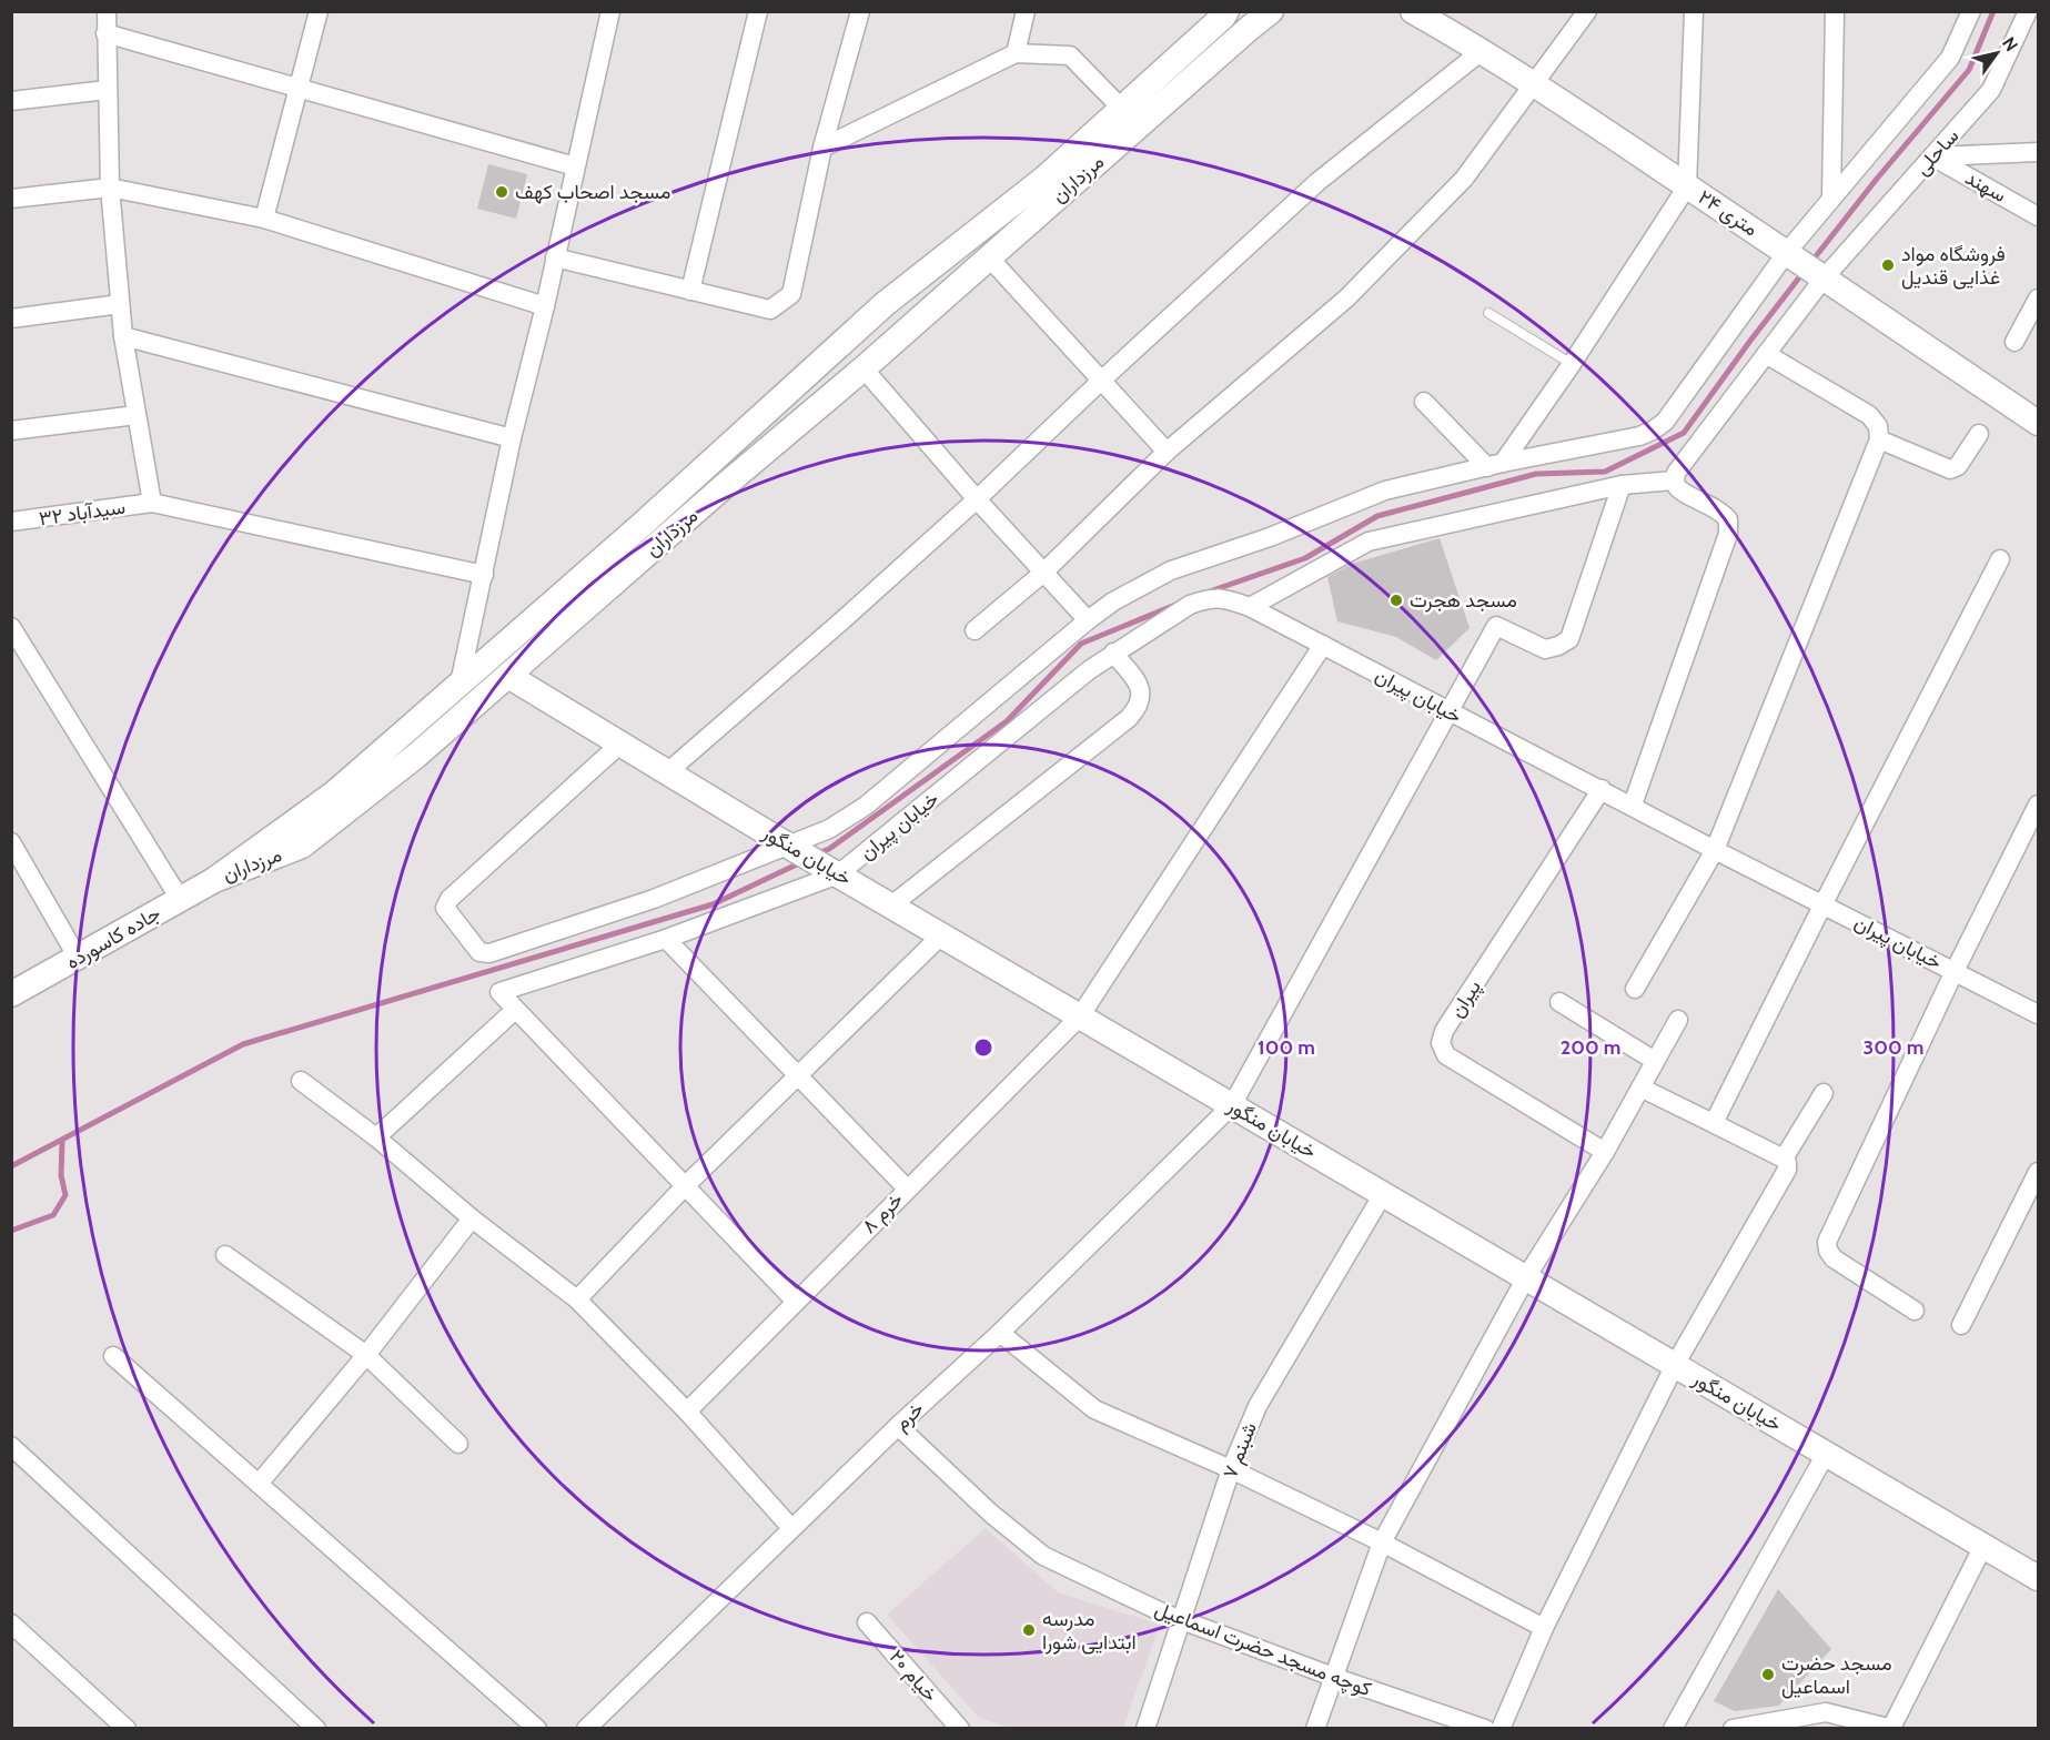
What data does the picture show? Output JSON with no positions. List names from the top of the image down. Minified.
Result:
{"streets":{"street":["ساحلی","مرزداران","سهند","۲۴ متری","سیدآباد ۳۲","خیابان پیران","خیابان منگور","جاده کاسورده","پیران","خرم ۸","خرم","شبنم ۷","کوچه مسجد حضرت اسماعیل","خیام ۲۰"]},"crossings":[["ساحلی","سهند"],["ساحلی","۲۴ متری"],["مرزداران","خیابان منگور"],["مرزداران","جاده کاسورده"],["خیابان پیران","خیابان منگور"],["خیابان پیران","پیران"],["خیابان پیران","خرم ۸"],["خیابان پیران","خرم"],["خیابان منگور","خرم ۸"],["خیابان منگور","خرم"],["خیابان منگور","شبنم ۷"],["خرم","کوچه مسجد حضرت اسماعیل"],["شبنم ۷","کوچه مسجد حضرت اسماعیل"]],"places":["مسجد اصحاب کهف","فروشگاه مواد غذایی قندیل","مسجد هجرت","مدرسه ابتدایی شورا","مسجد حضرت اسماعیل"],"north":"top right","rings":["100 m","200 m","300 m"]}
